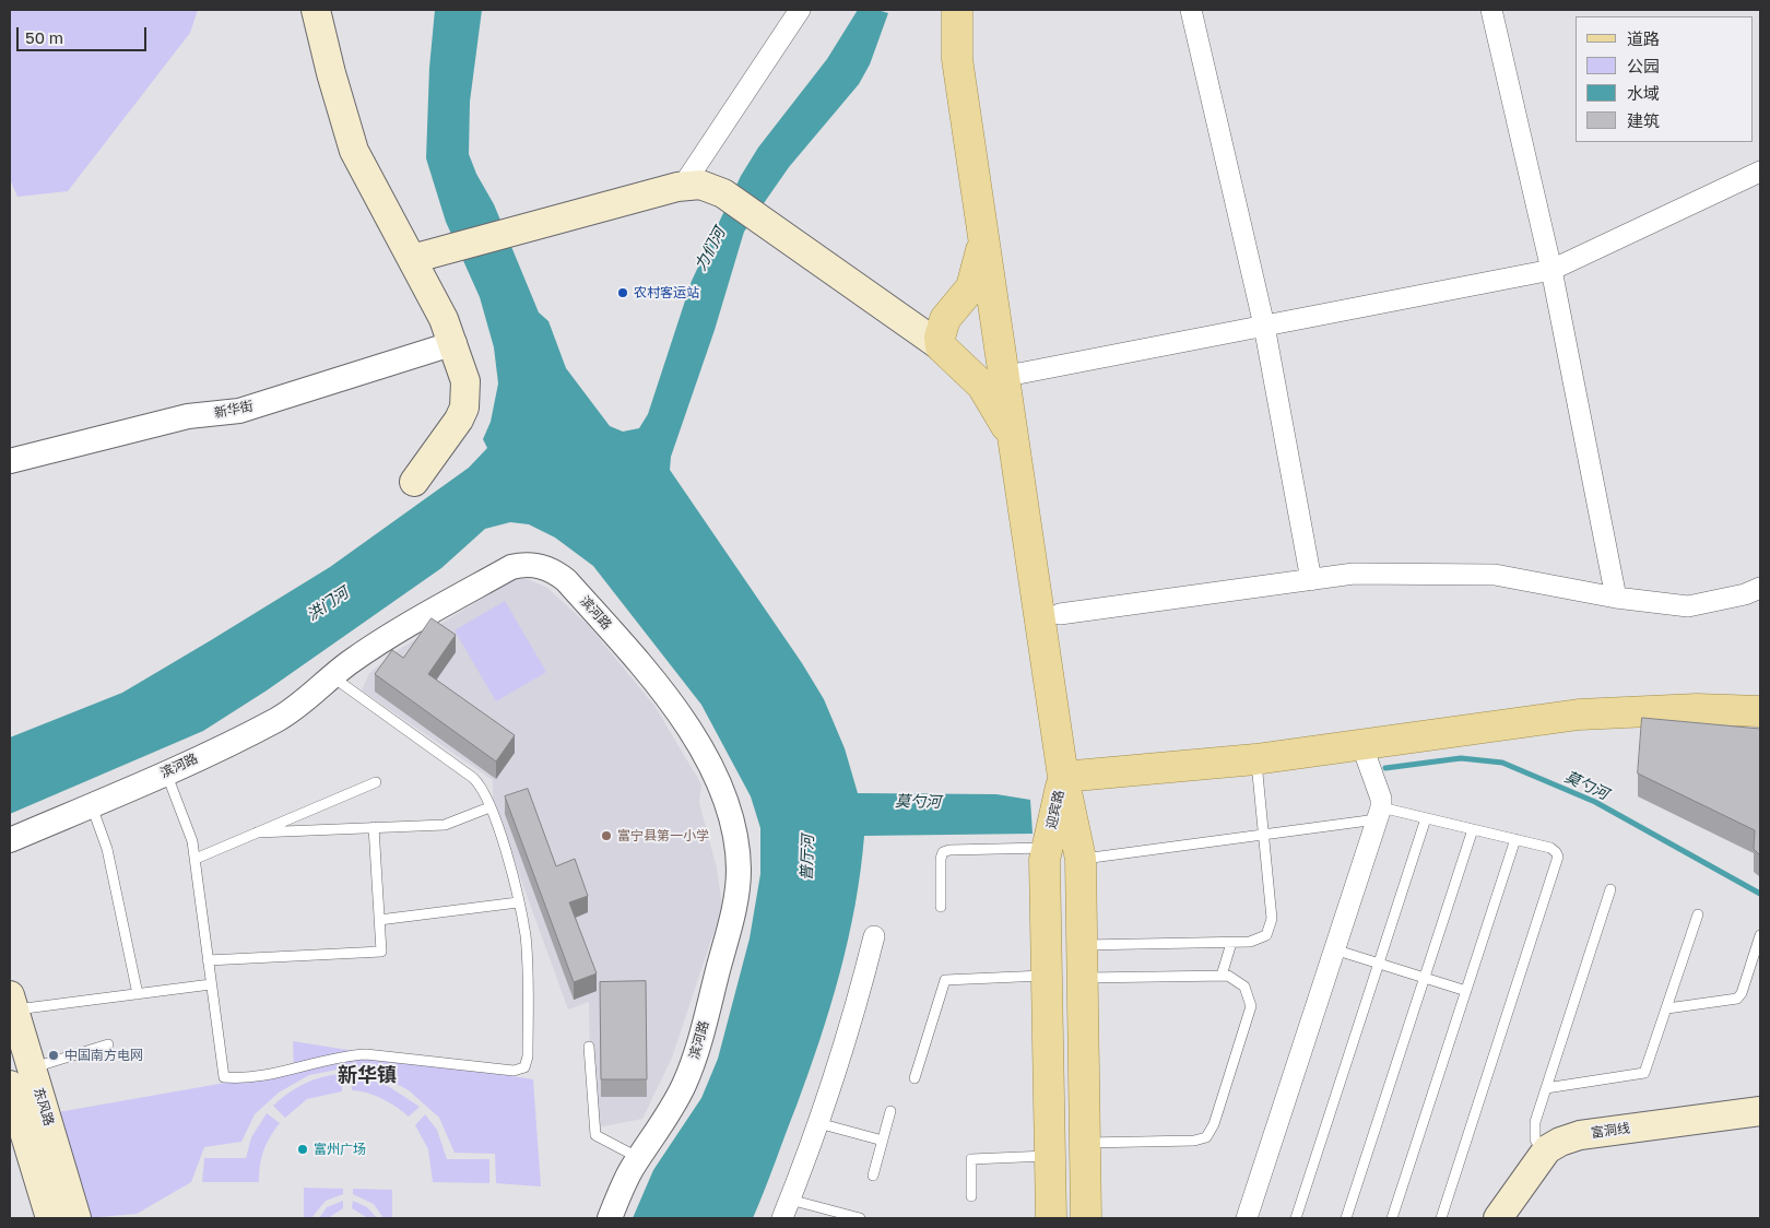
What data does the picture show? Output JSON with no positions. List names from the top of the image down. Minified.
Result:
{"streets":{"main road":["迎宾路","东风路","富洞线"],"street":["新华街","滨河路"]},"districts":["新华镇"],"water":["力们河","洪门河","莫勺河","普厅河"],"places":["农村客运站","富宁县第一小学","中国南方电网","富州广场"],"legend":["道路","公园","水域","建筑"],"scale_bar":"50 m"}
